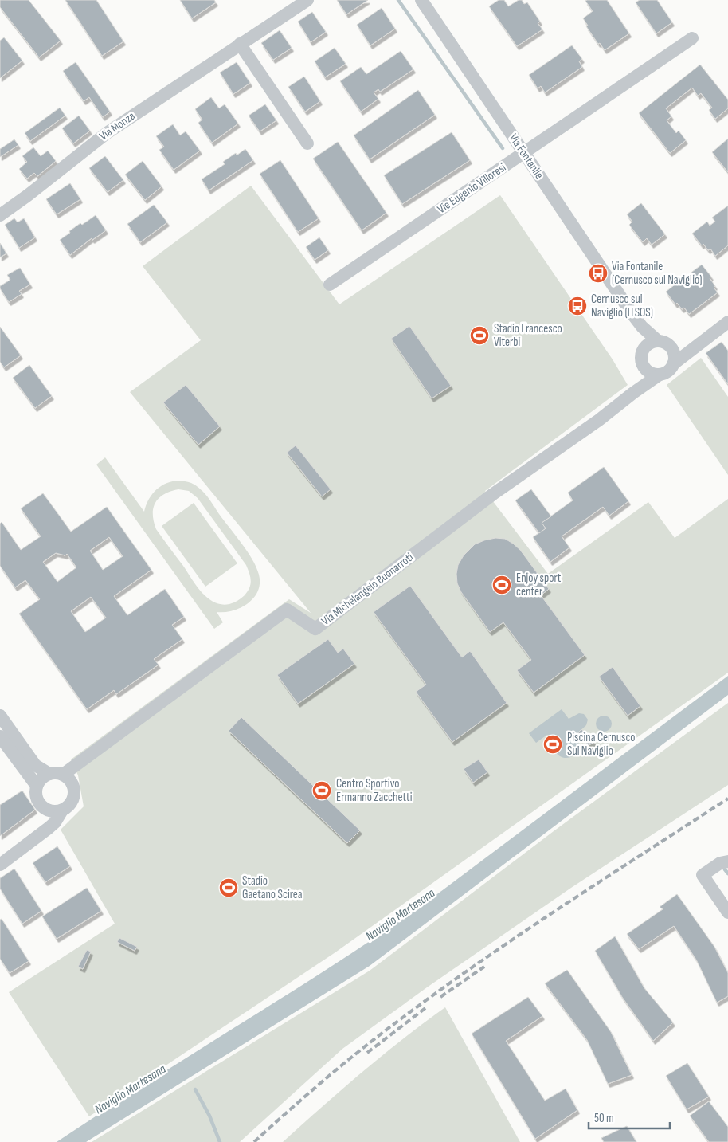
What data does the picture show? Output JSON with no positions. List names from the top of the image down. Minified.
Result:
{"streets":{"street":["Via Monza","Via Fontanile","Vie Eugenio Villoresi","Via Michelangelo Buonarroti"]},"crossings":[["Via Fontanile","Vie Eugenio Villoresi"],["Via Fontanile","Via Michelangelo Buonarroti"]],"water":["Naviglio Martesana"],"places":{"bus stop":["Via Fontanile (Cernusco sul Naviglio)","Cernusco sul Naviglio (ITSOS)"],"sports":["Stadio Francesco Viterbi","Enjoy sport center","Piscina Cernusco Sul Naviglio","Centro Sportivo Ermanno Zacchetti","Stadio Gaetano Scirea"]},"scale_bar":"50 m"}
